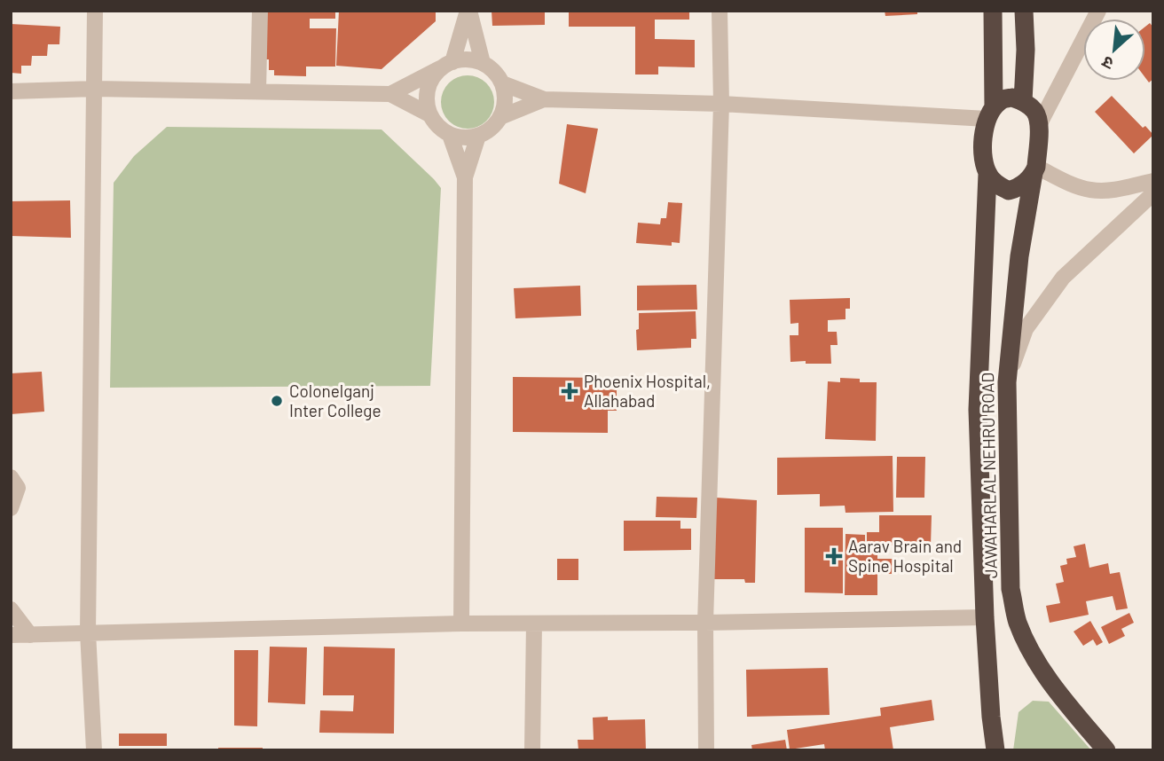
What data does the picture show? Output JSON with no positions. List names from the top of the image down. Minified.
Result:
{"streets":{"highway":["JAWAHARLAL NEHRU ROAD"]},"places":{"health":["Phoenix Hospital, Allahabad","Aarav Brain and Spine Hospital"],"other":["Colonelganj Inter College"]},"north":"bottom left"}
